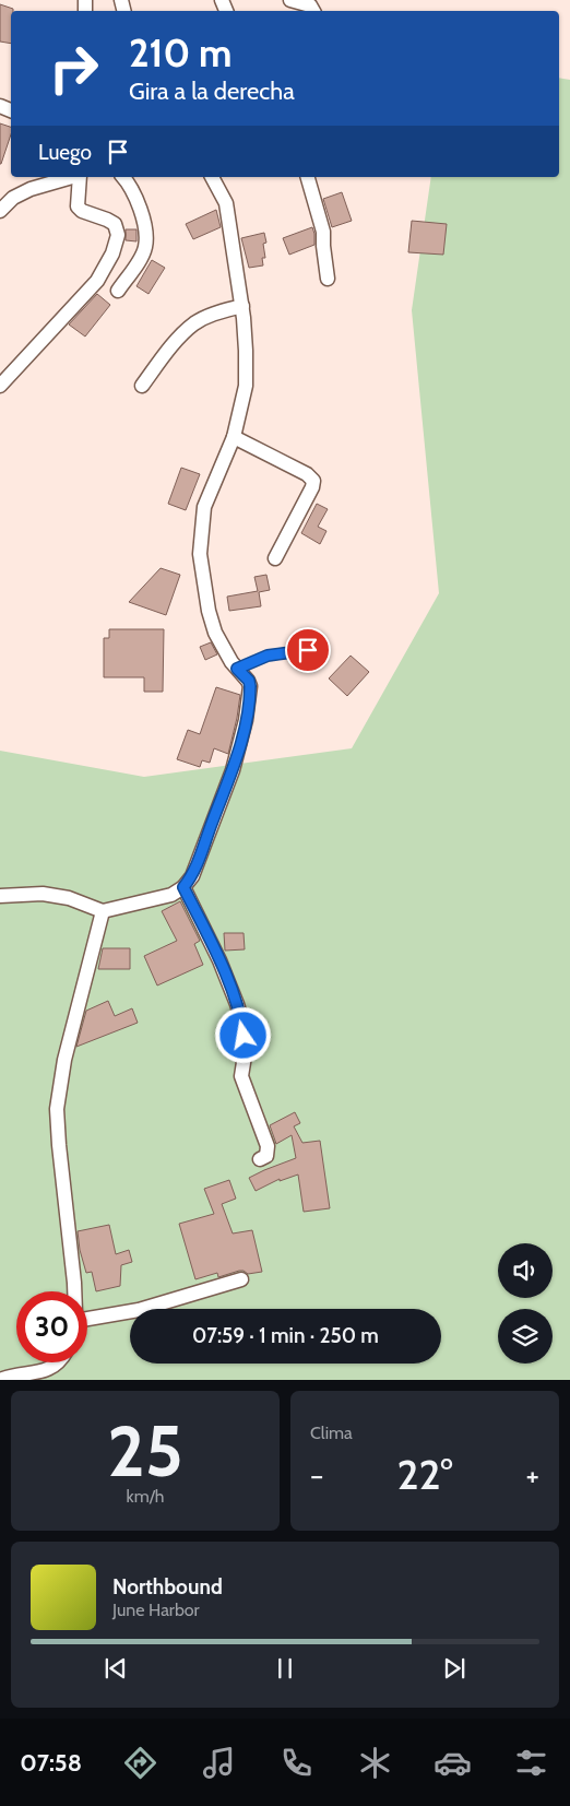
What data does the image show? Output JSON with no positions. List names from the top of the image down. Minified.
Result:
{"page":{"turn":["210 m","Gira a la derecha"],"then":"Luego","limit":"30","trip":"07:59 · 1 min · 250 m","tile":[["25","km/h"],"Clima"],"heat":["−","22°","+"],"song":["Northbound","June Harbor"],"tabs":"07:58"}}
